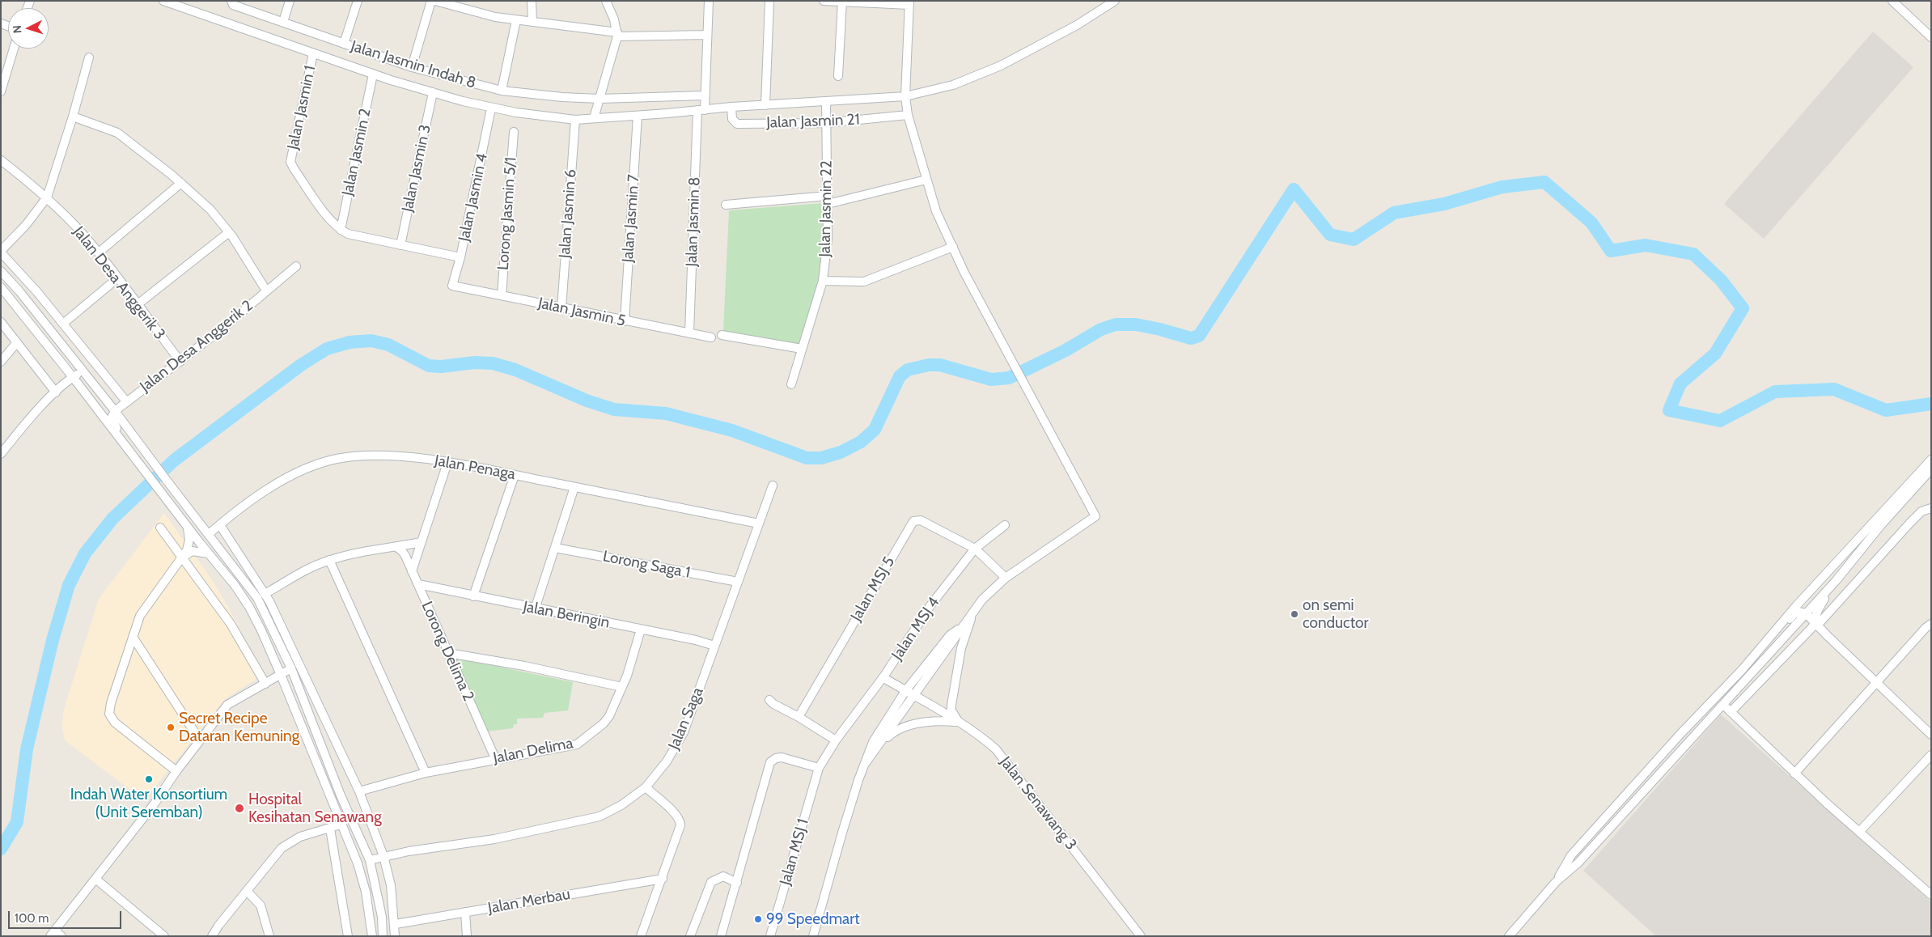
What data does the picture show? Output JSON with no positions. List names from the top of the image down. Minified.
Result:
{"streets":{"street":["Jalan Jasmin Indah 8","Jalan Jasmin 1","Jalan Jasmin 21","Jalan Jasmin 2","Jalan Jasmin 3","Jalan Jasmin 4","Jalan Jasmin 22","Lorong Jasmin 5/1","Jalan Jasmin 6","Jalan Jasmin 7","Jalan Jasmin 8","Jalan Desa Anggerik 3","Jalan Jasmin 5","Jalan Desa Anggerik 2","Jalan Penaga","Lorong Saga 1","Jalan MSJ 5","Jalan Beringin","Jalan MSJ 4","Lorong Delima 2","Jalan Saga","Jalan Delima","Jalan Senawang 3","Jalan MSJ 1","Jalan Merbau"]},"crossings":[["Jalan Jasmin Indah 8","Jalan Jasmin 8"],["Jalan Jasmin 1","Jalan Jasmin 2"],["Jalan Jasmin 21","Jalan Jasmin 22"],["Jalan Jasmin 4","Jalan Jasmin 5"],["Lorong Jasmin 5/1","Jalan Jasmin 5"],["Jalan Jasmin 6","Jalan Jasmin 5"],["Jalan Jasmin 7","Jalan Jasmin 5"],["Jalan Jasmin 8","Jalan Jasmin 5"],["Jalan Desa Anggerik 3","Jalan Desa Anggerik 2"],["Jalan Penaga","Jalan Saga"],["Lorong Saga 1","Jalan Saga"],["Jalan MSJ 5","Jalan MSJ 4"],["Jalan Beringin","Lorong Delima 2"],["Jalan Beringin","Jalan Saga"],["Jalan Beringin","Jalan Delima"],["Jalan MSJ 4","Jalan Senawang 3"],["Jalan MSJ 4","Jalan MSJ 1"],["Lorong Delima 2","Jalan Delima"]],"places":["on semi conductor","Secret Recipe Dataran Kemuning","Indah Water Konsortium (Unit Seremban)","Hospital Kesihatan Senawang","99 Speedmart"],"scale_bar":"100 m","north":"left"}
